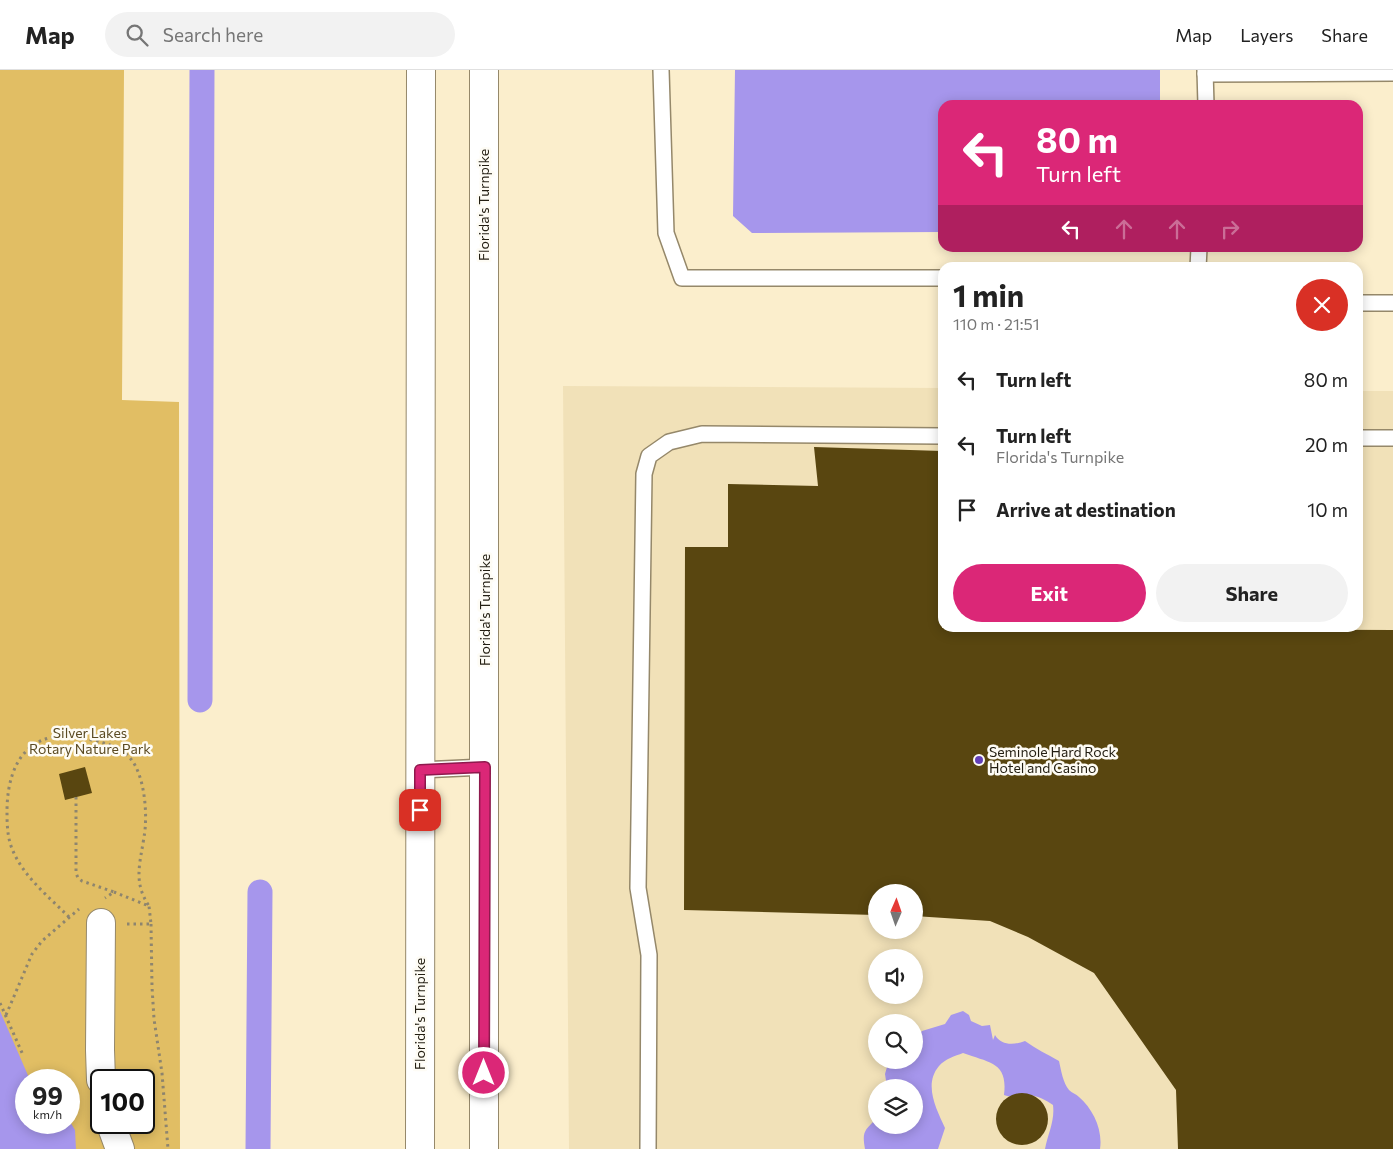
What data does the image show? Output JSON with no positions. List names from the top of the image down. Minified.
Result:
{"streets":{"main road":["Florida's Turnpike"]},"parks":["Silver Lakes Rotary Nature Park"],"places":["Seminole Hard Rock Hotel and Casino"],"north":"top","page":{"header":"Map","search":"Search here","nav":["Map","Layers","Share"],"turn":["80 m","Turn left"],"heading":["1 min","110 m · 21:51"],"list":[{"name":"Turn left","value":"80 m"},{"name":"Turn left","note":"Florida's Turnpike","value":"20 m"},{"name":"Arrive at destination","value":"10 m"}],"buttons":["Exit","Share"],"speed":"99 km/h","limit":"100"}}
